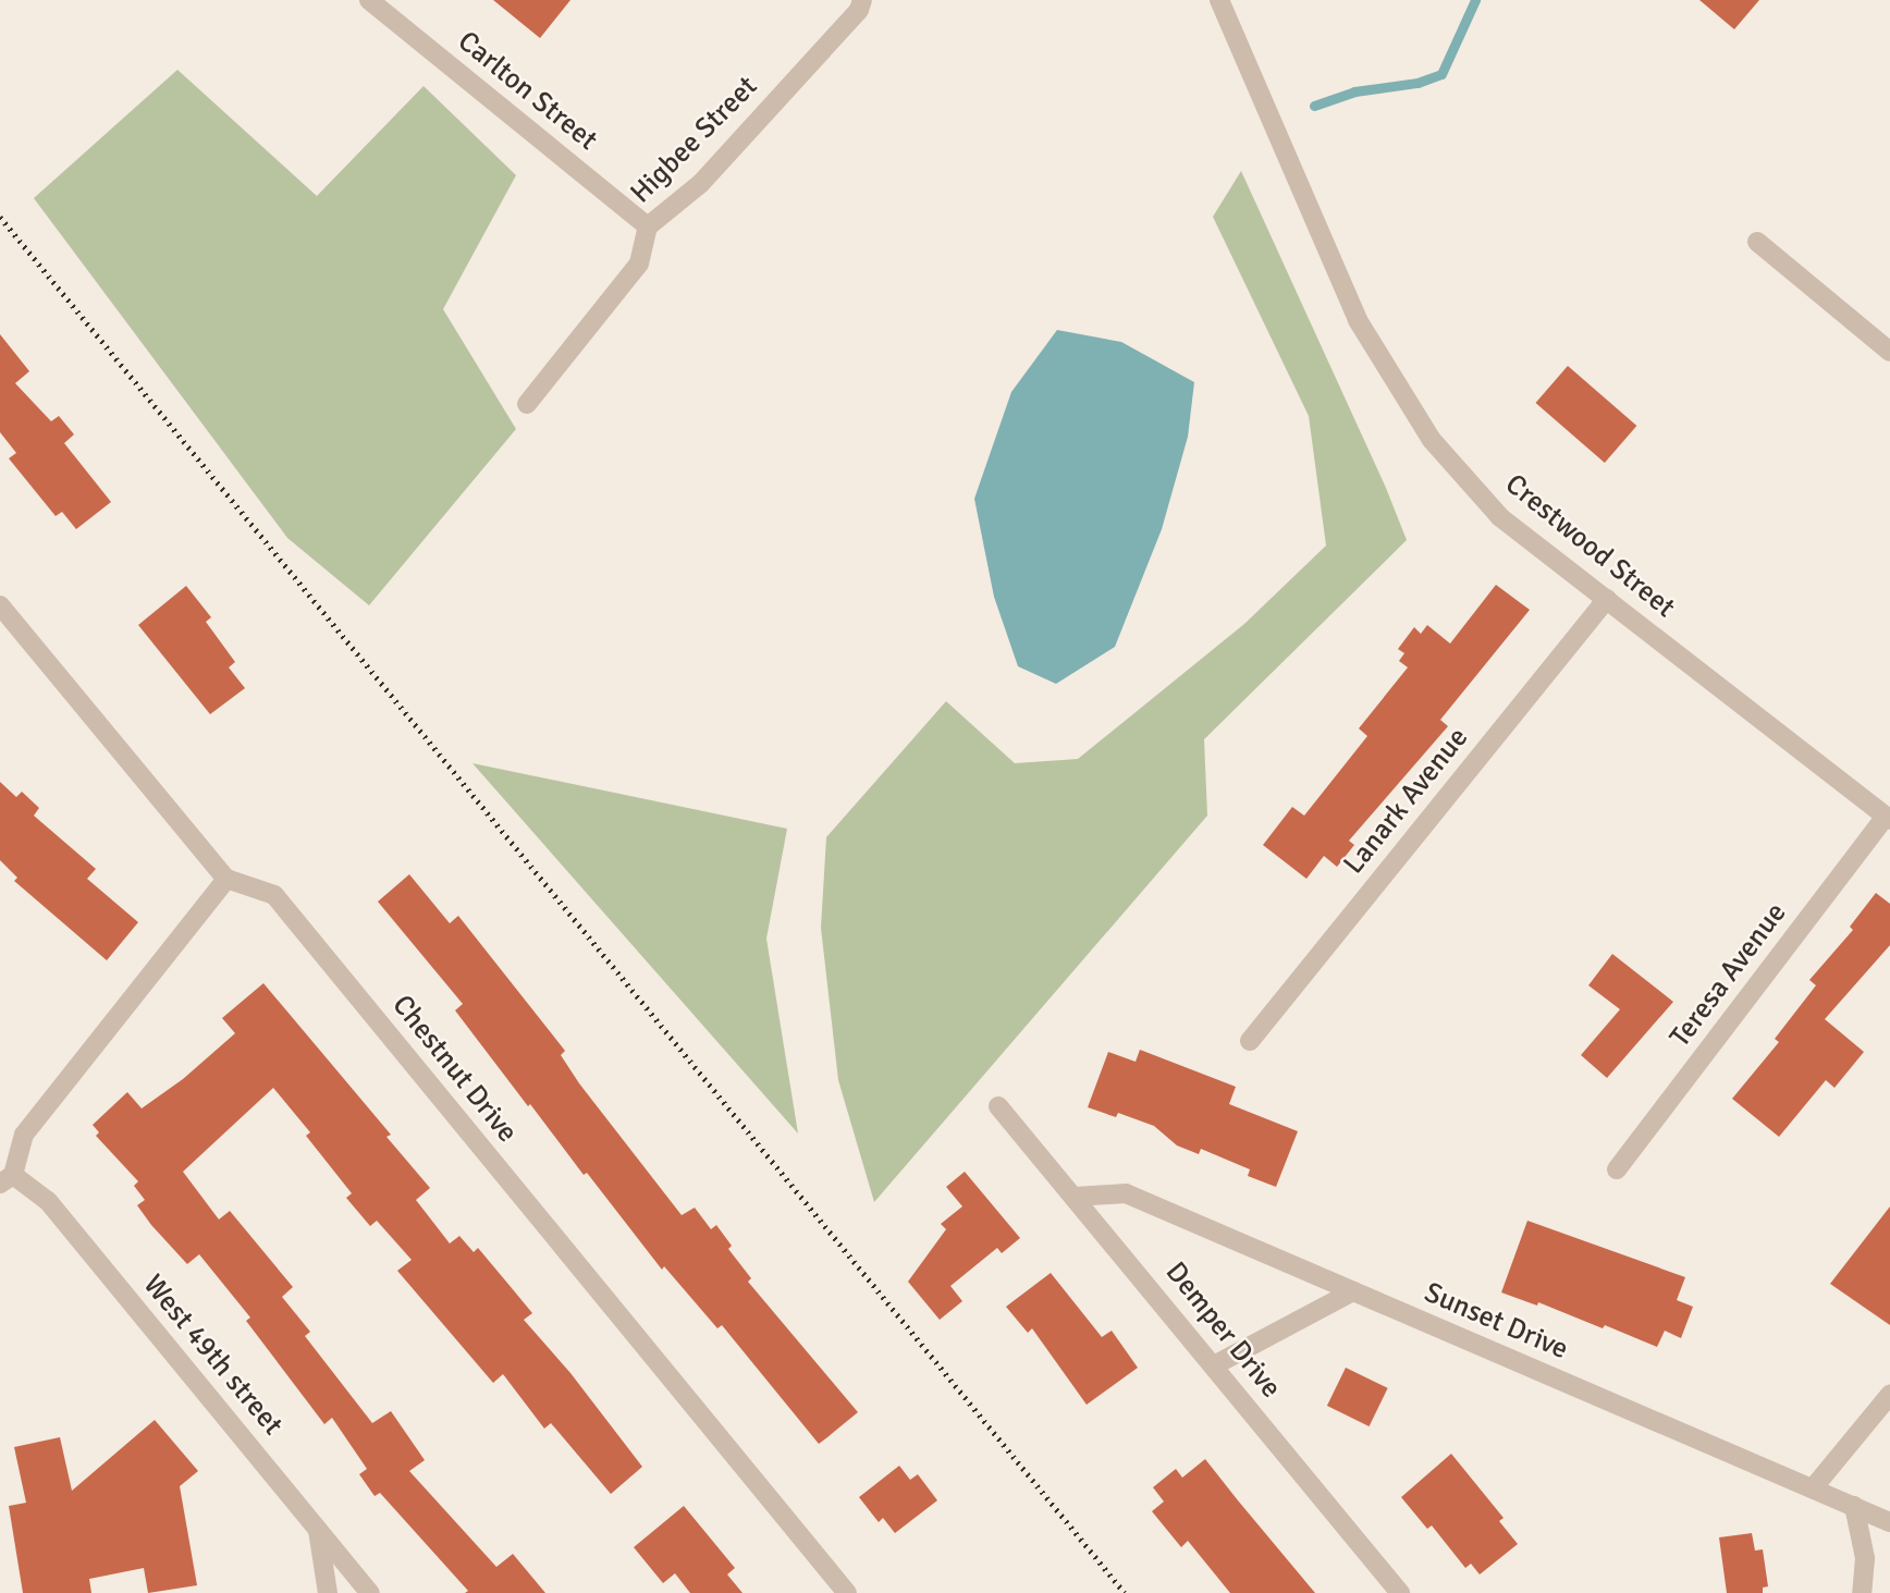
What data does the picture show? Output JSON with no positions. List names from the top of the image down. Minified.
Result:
{"streets":{"street":["Carlton Street","Higbee Street","Crestwood Street","Lanark Avenue","Teresa Avenue","Chestnut Drive","Sunset Drive","Demper Drive","West 49th street"]},"crossings":[["Carlton Street","Higbee Street"],["Crestwood Street","Lanark Avenue"],["Crestwood Street","Teresa Avenue"],["Sunset Drive","Demper Drive"]]}
